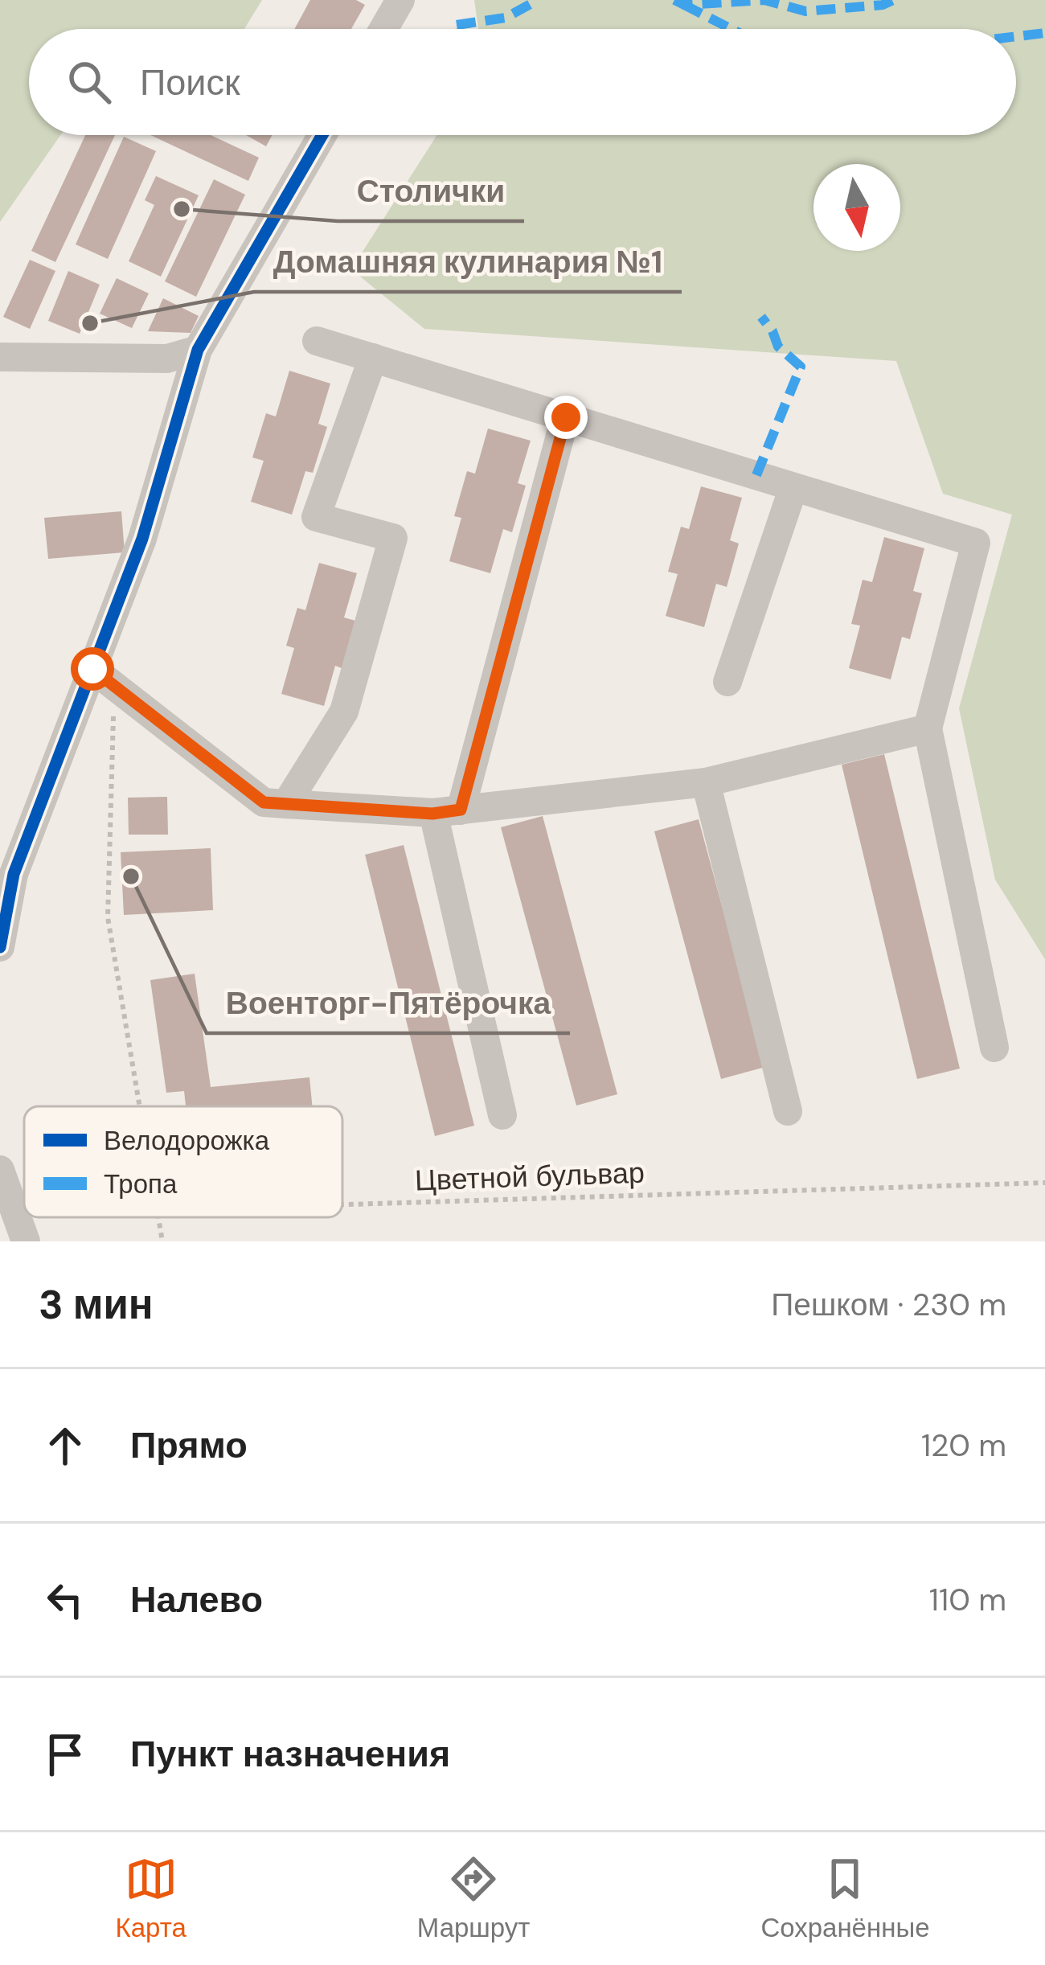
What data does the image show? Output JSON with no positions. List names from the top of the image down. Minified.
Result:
{"streets":{"path":["Цветной бульвар"]},"places":["Столички","Домашняя кулинария №1","Военторг-Пятёрочка"],"legend":["Велодорожка","Тропа"],"north":"bottom","page":{"search":"Поиск","heading":["3 мин","Пешком · 230 m"],"list":[["Прямо","120 m"],["Налево","110 m"],"Пункт назначения"],"nav":["Карта","Маршрут","Сохранённые"]}}
